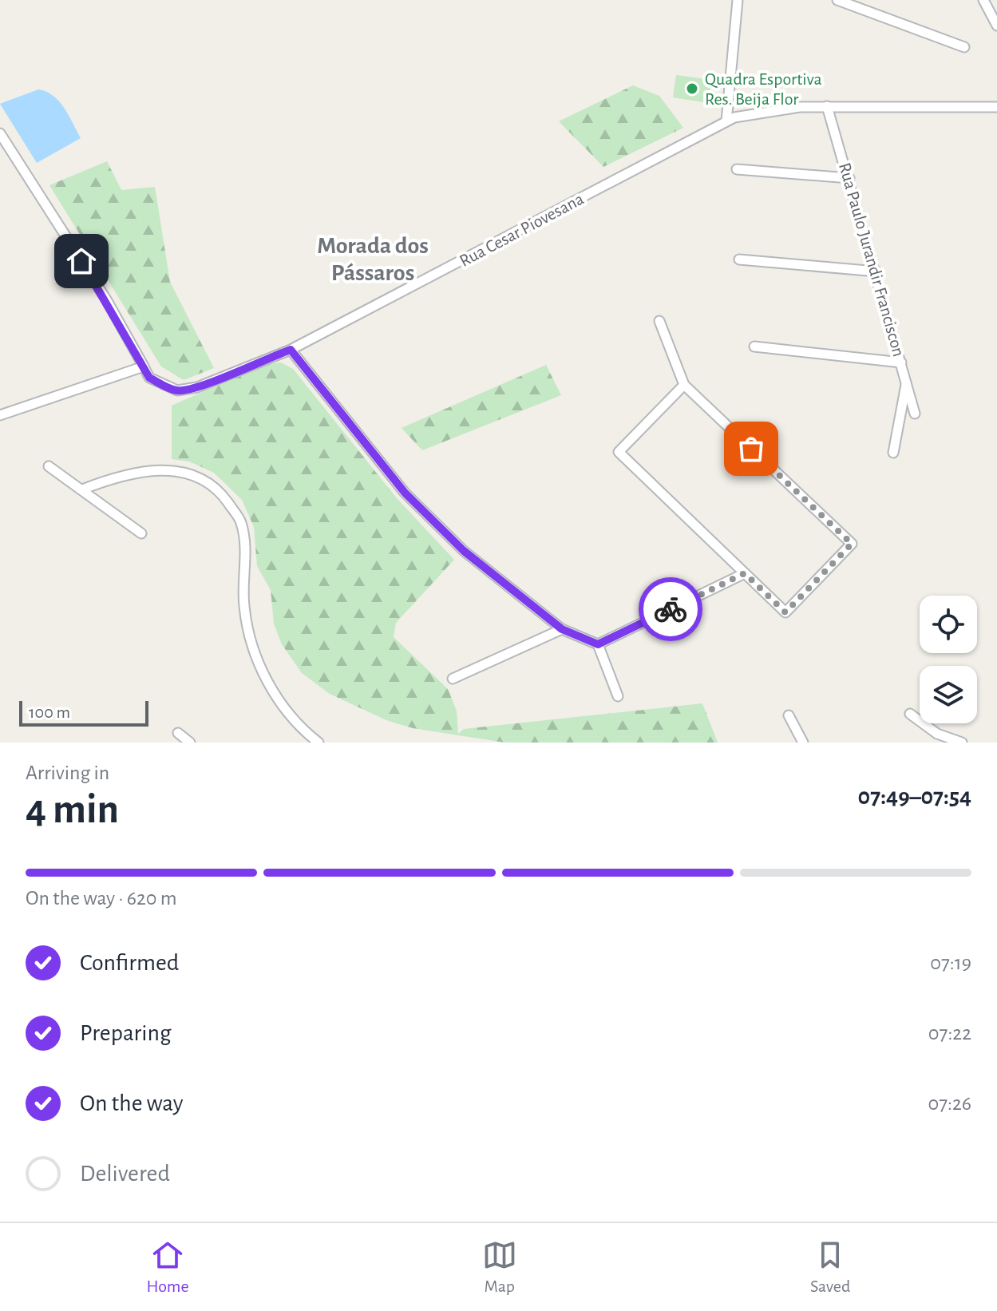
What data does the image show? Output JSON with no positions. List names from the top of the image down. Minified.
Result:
{"streets":{"street":["Rua Cesar Piovesana","Rua Paulo Jurandir Franciscon"]},"crossings":[["Rua Cesar Piovesana","Rua Paulo Jurandir Franciscon"]],"districts":["Morada dos Pássaros"],"places":["Quadra Esportiva Res. Beija Flor"],"scale_bar":"100 m","page":{"scale":"100 m","heading":["4 min","Arriving in","07:49–07:54"],"bar":"On the way · 620 m","list":[["Confirmed","07:19"],["Preparing","07:22"],["On the way","07:26"],"Delivered"],"tabs":["Home","Map","Saved"]}}
